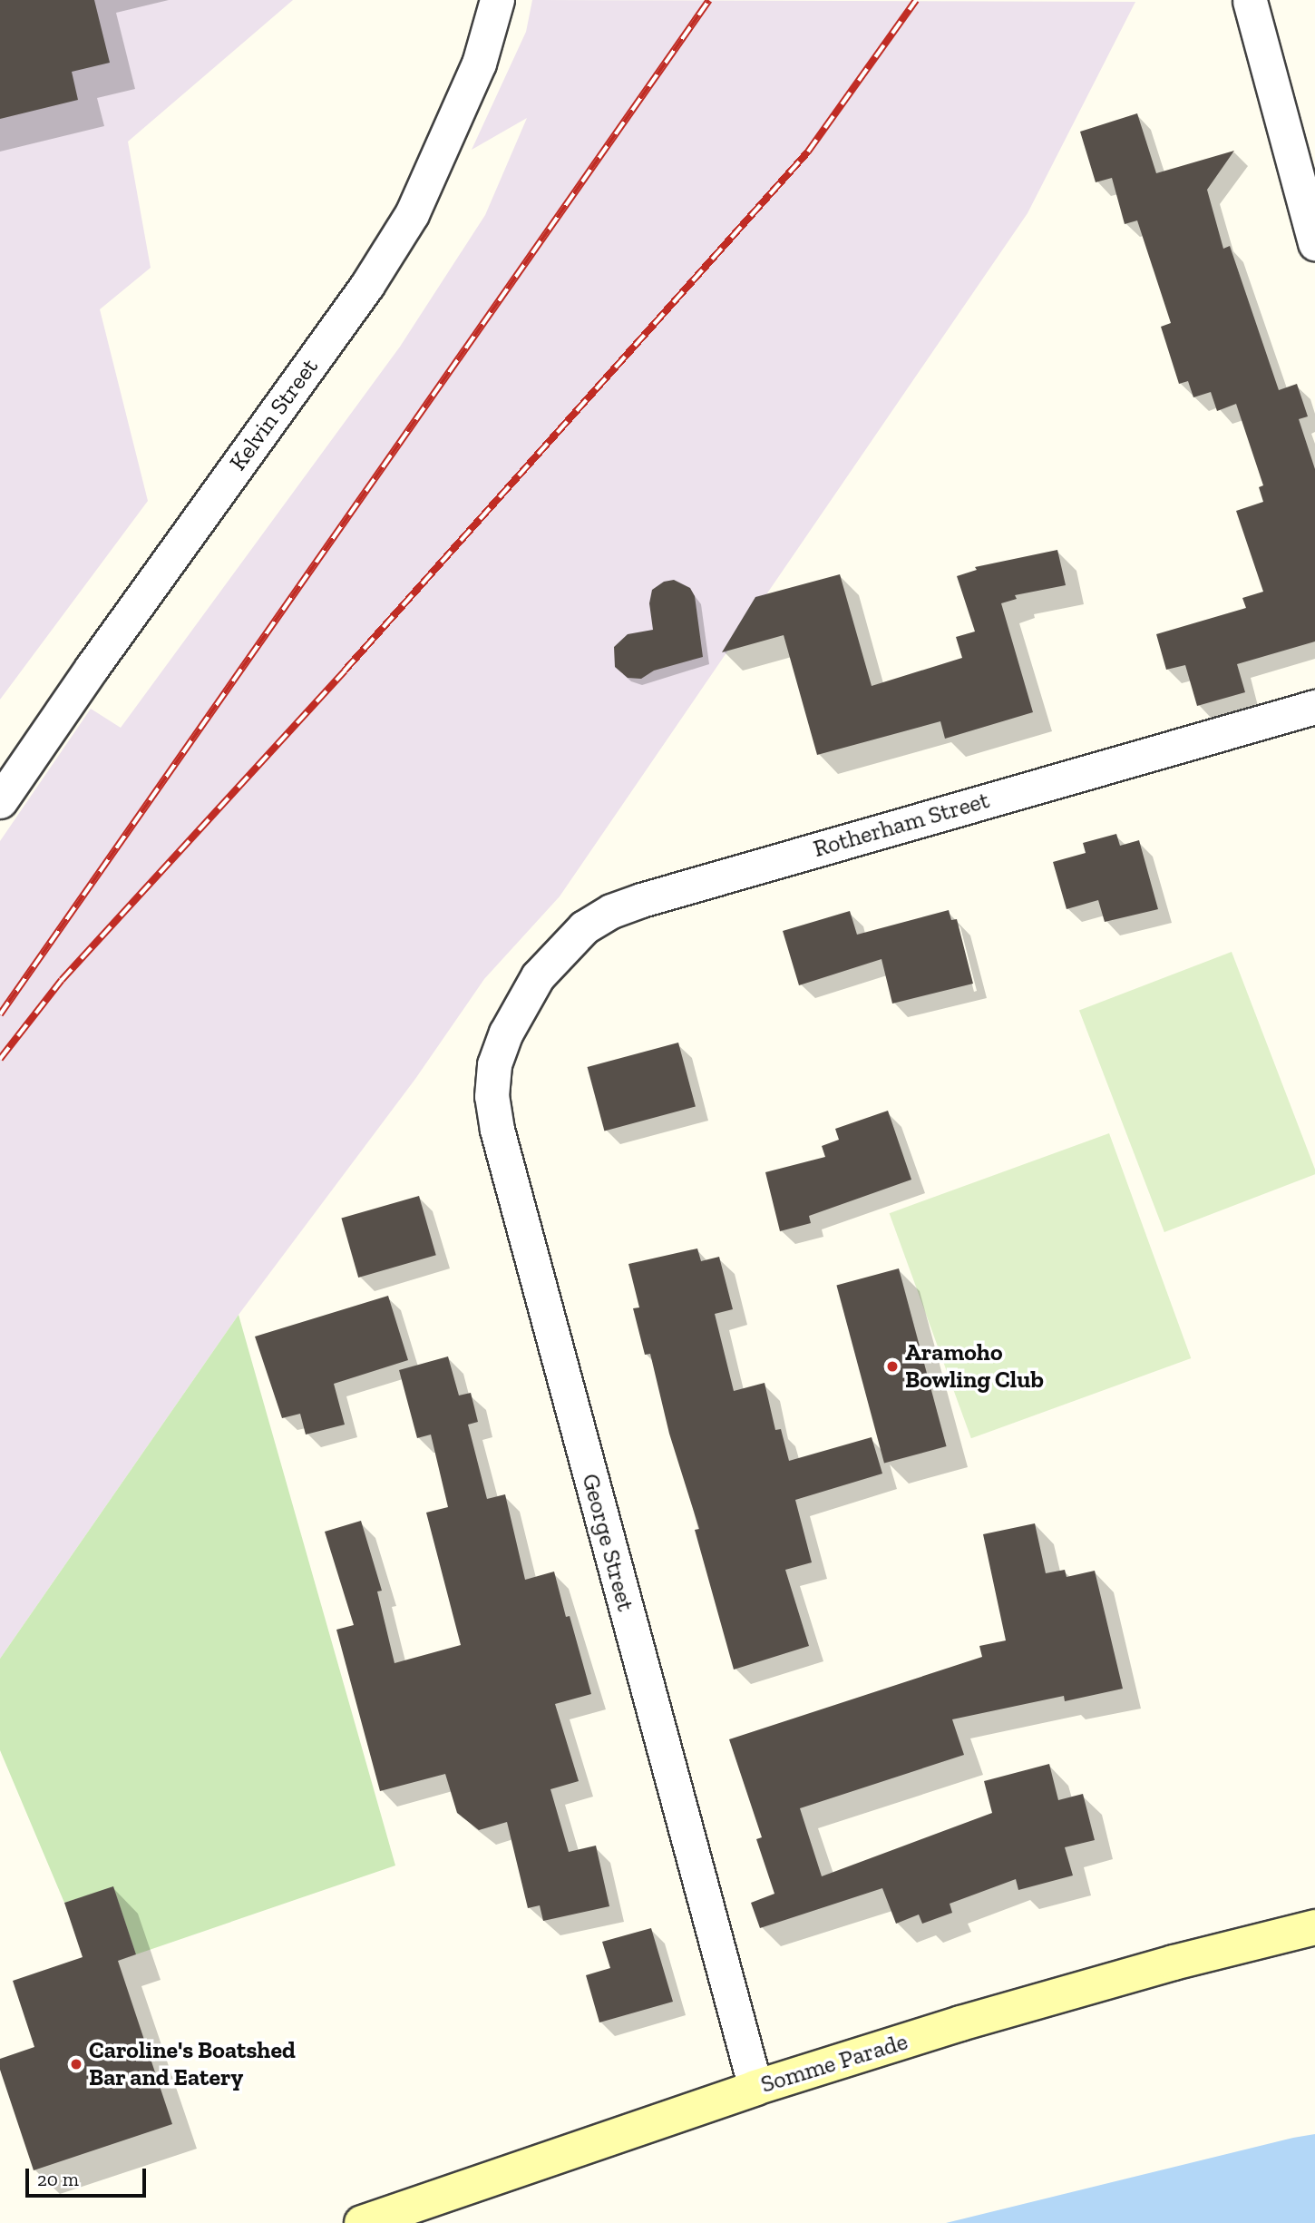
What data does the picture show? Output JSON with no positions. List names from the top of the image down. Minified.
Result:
{"streets":{"main road":["Somme Parade"],"street":["Kelvin Street","Rotherham Street","George Street"]},"crossings":[["Rotherham Street","George Street"],["George Street","Somme Parade"]],"places":["Aramoho Bowling Club","Caroline's Boatshed Bar and Eatery"],"scale_bar":"20 m"}
